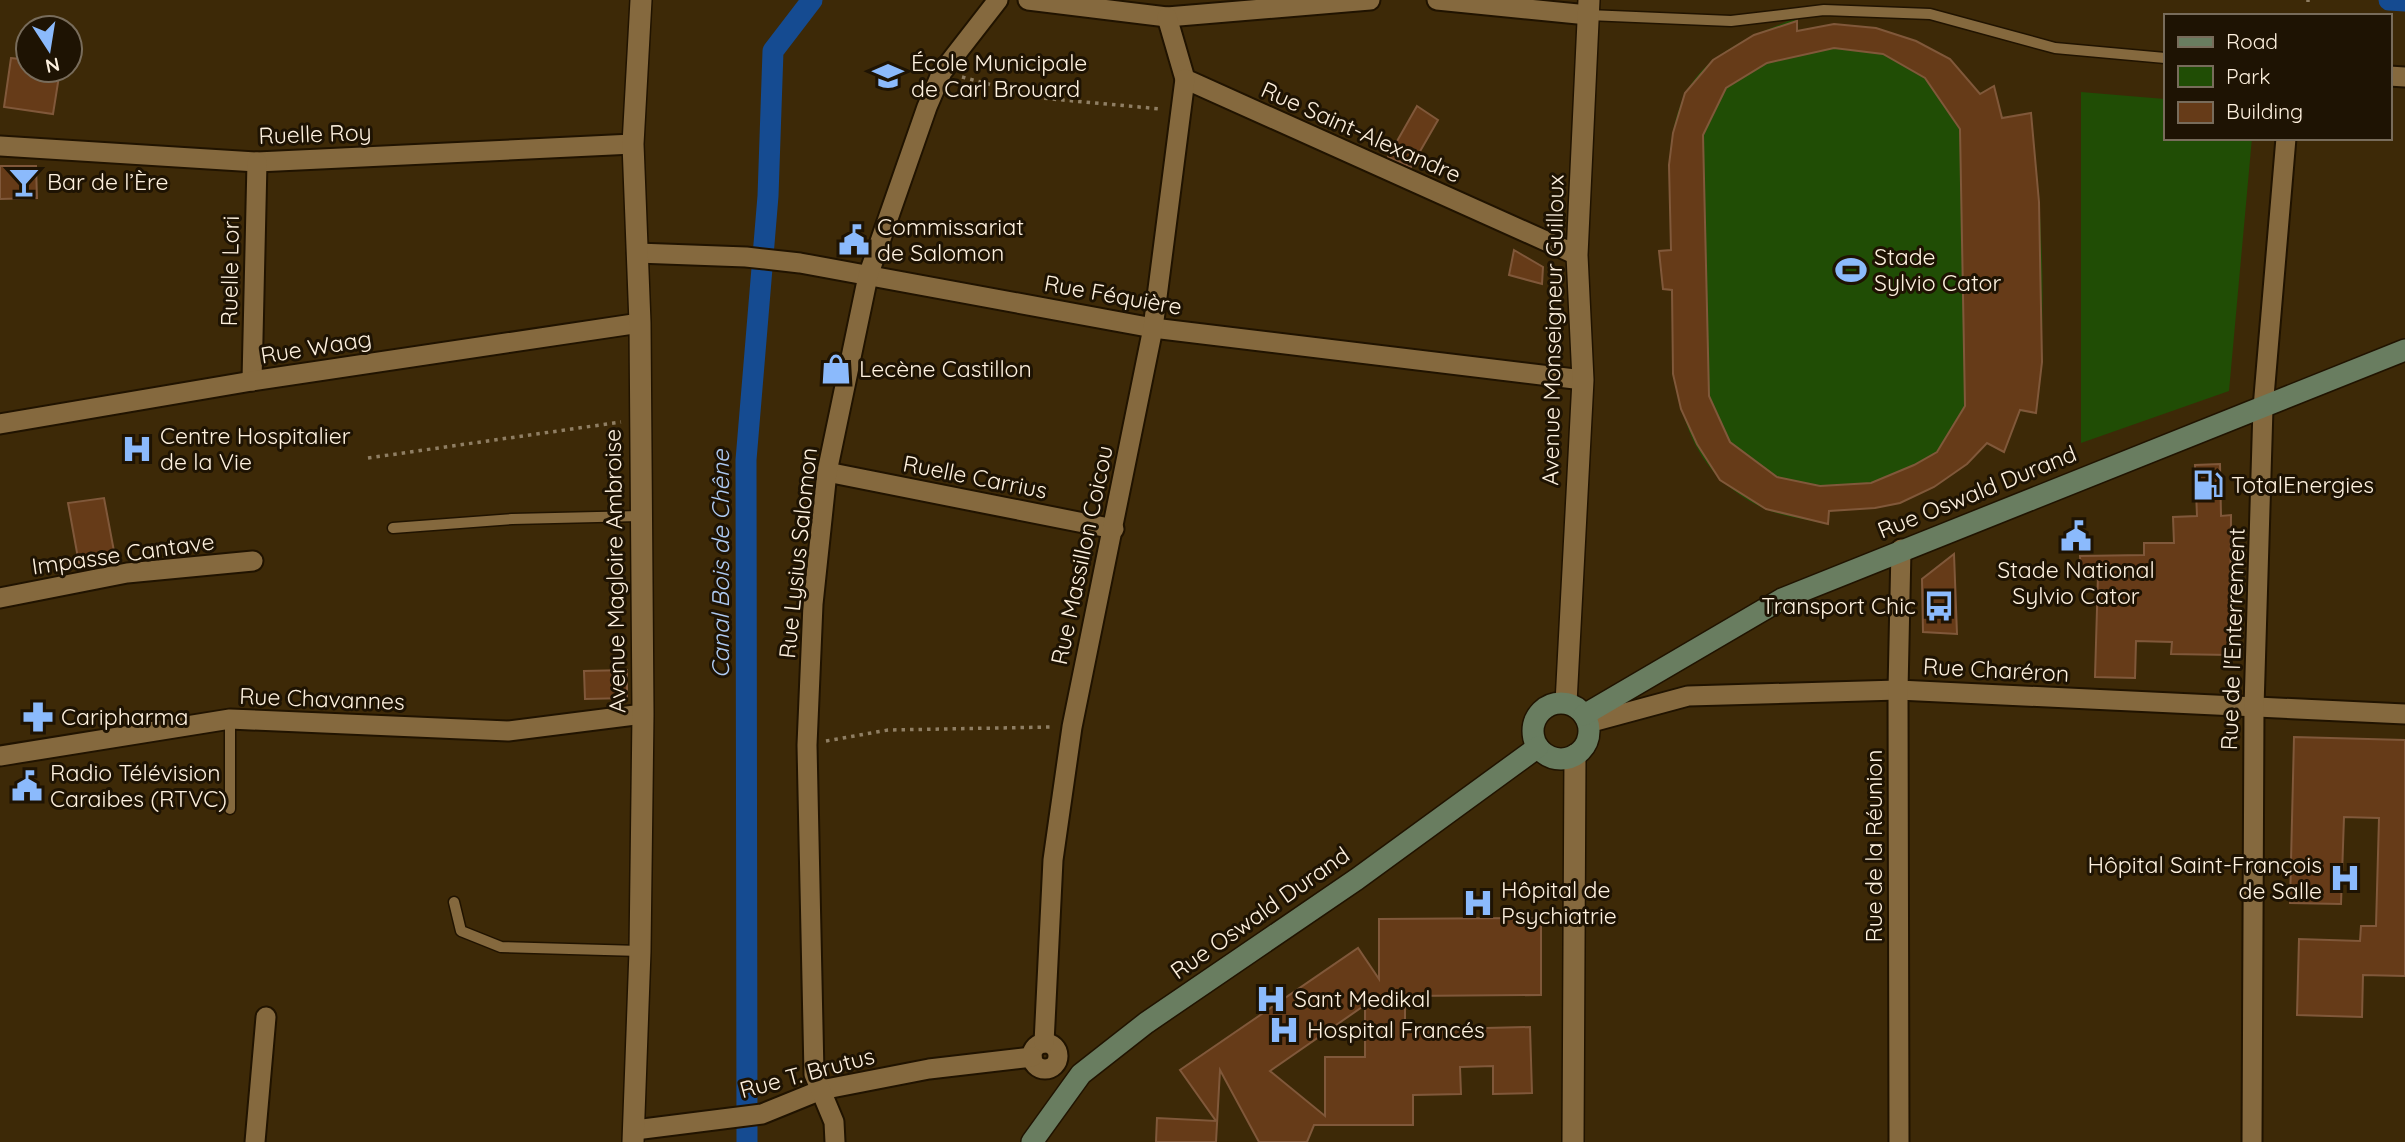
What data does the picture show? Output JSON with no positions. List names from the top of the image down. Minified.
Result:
{"streets":{"main road":["Rue Oswald Durand"],"street":["Rue Saint-Alexandre","Ruelle Roy","Ruelle Lori","Rue Féquière","Avenue Monseigneur Guilloux","Rue Waag","Ruelle Carrius","Rue Lysius Salomon","Impasse Cantave","Rue Massillon Coicou","Avenue Magloire Ambroise","Rue de l'Enterrement","Rue Charéron","Rue Chavannes","Rue de la Réunion","Rue T. Brutus"]},"crossings":[["Rue Saint-Alexandre","Avenue Monseigneur Guilloux"],["Rue Saint-Alexandre","Rue Massillon Coicou"],["Ruelle Roy","Ruelle Lori"],["Ruelle Roy","Avenue Magloire Ambroise"],["Ruelle Lori","Rue Waag"],["Rue Féquière","Avenue Monseigneur Guilloux"],["Rue Féquière","Rue Lysius Salomon"],["Rue Féquière","Rue Massillon Coicou"],["Rue Féquière","Avenue Magloire Ambroise"],["Avenue Monseigneur Guilloux","Rue Oswald Durand"],["Avenue Monseigneur Guilloux","Rue Charéron"],["Rue Waag","Avenue Magloire Ambroise"],["Ruelle Carrius","Rue Lysius Salomon"],["Ruelle Carrius","Rue Massillon Coicou"],["Rue Oswald Durand","Rue de l'Enterrement"],["Rue Oswald Durand","Rue Charéron"],["Rue Oswald Durand","Rue de la Réunion"],["Rue Lysius Salomon","Rue T. Brutus"],["Rue Massillon Coicou","Rue T. Brutus"],["Avenue Magloire Ambroise","Rue Chavannes"],["Avenue Magloire Ambroise","Rue T. Brutus"],["Rue de l'Enterrement","Rue Charéron"],["Rue Charéron","Rue de la Réunion"]],"water":["Canal Bois de Chêne"],"places":{"school or university":["École Municipale de Carl Brouard"],"bar":["Bar de l’Ère"],"public building":["Commissariat de Salomon","Stade National Sylvio Cator","Radio Télévision Caraibes (RTVC)"],"sports":["Stade Sylvio Cator"],"shop":["Lecène Castillon"],"hospital":["Centre Hospitalier de la Vie","Hôpital Saint-François de Salle","Hôpital de Psychiatrie","Sant Medikal","Hospital Francés"],"fuel station":["TotalEnergies"],"bus stop":["Transport Chic"],"pharmacy":["Caripharma"]},"legend":["Road","Park","Building"],"north":"bottom"}
